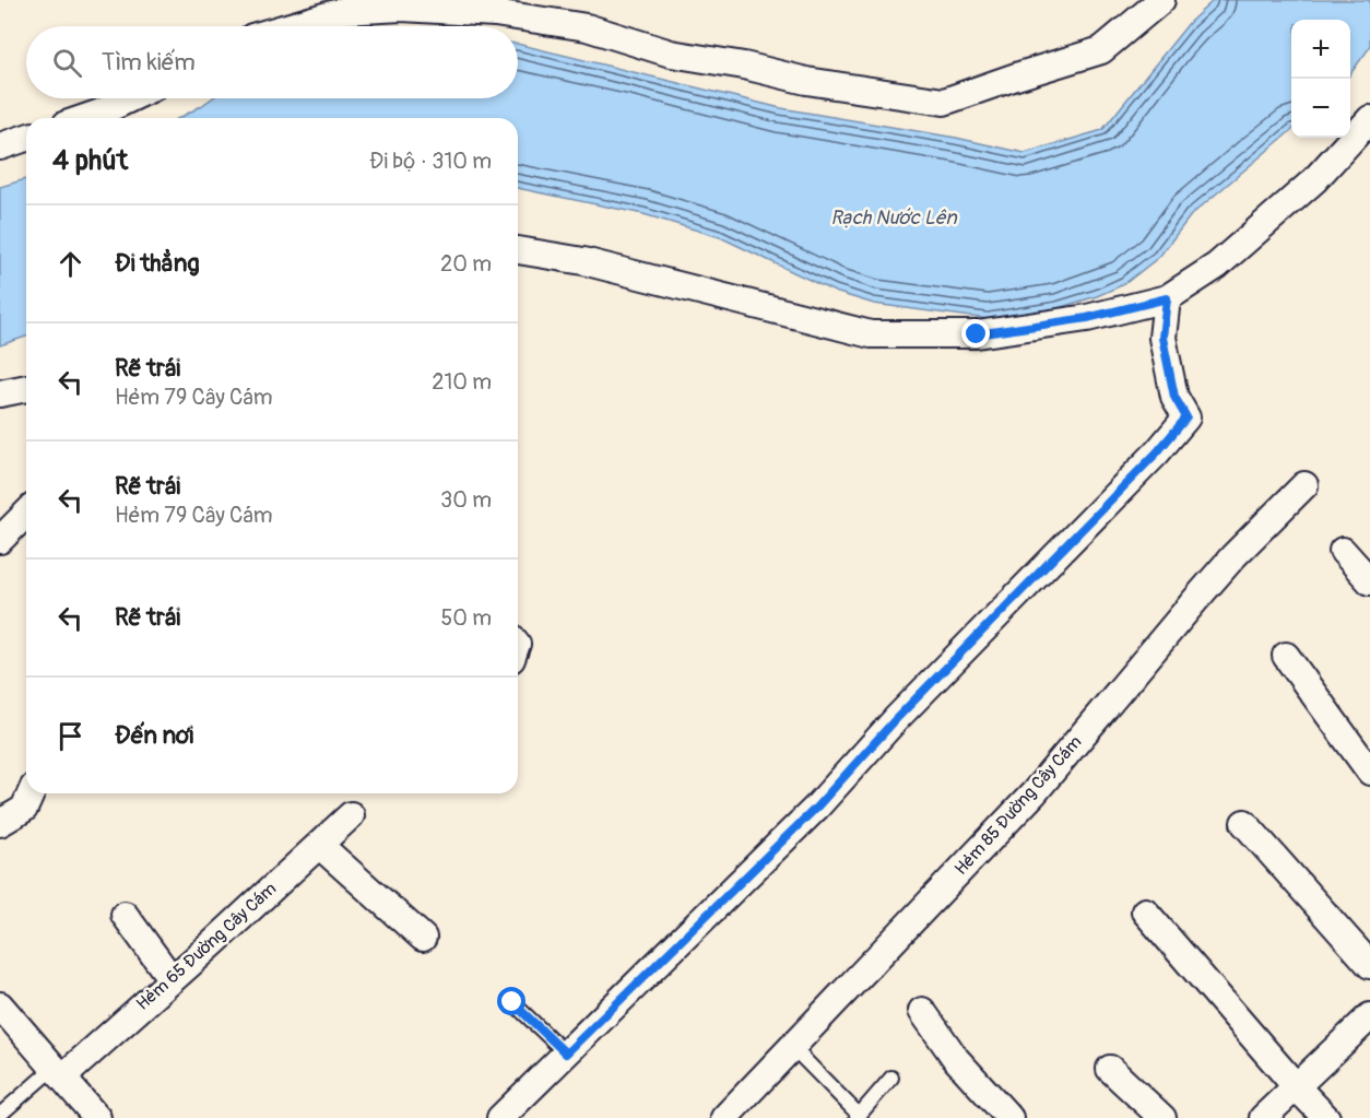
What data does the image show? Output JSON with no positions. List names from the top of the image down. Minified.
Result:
{"streets":{"street":["Hẻm 85 Đường Cây Cám","Hẻm 65 Đường Cây Cám"]},"water":["Rạch Nước Lên"],"page":{"map_buttons":["+","−"],"search":"Tìm kiếm","heading":["4 phút","Đi bộ · 310 m"],"list":[["Đi thẳng","20 m"],["Rẽ trái","Hẻm 79 Cây Cám","210 m"],["Rẽ trái","Hẻm 79 Cây Cám","30 m"],["Rẽ trái","50 m"],"Đến nơi"]}}
